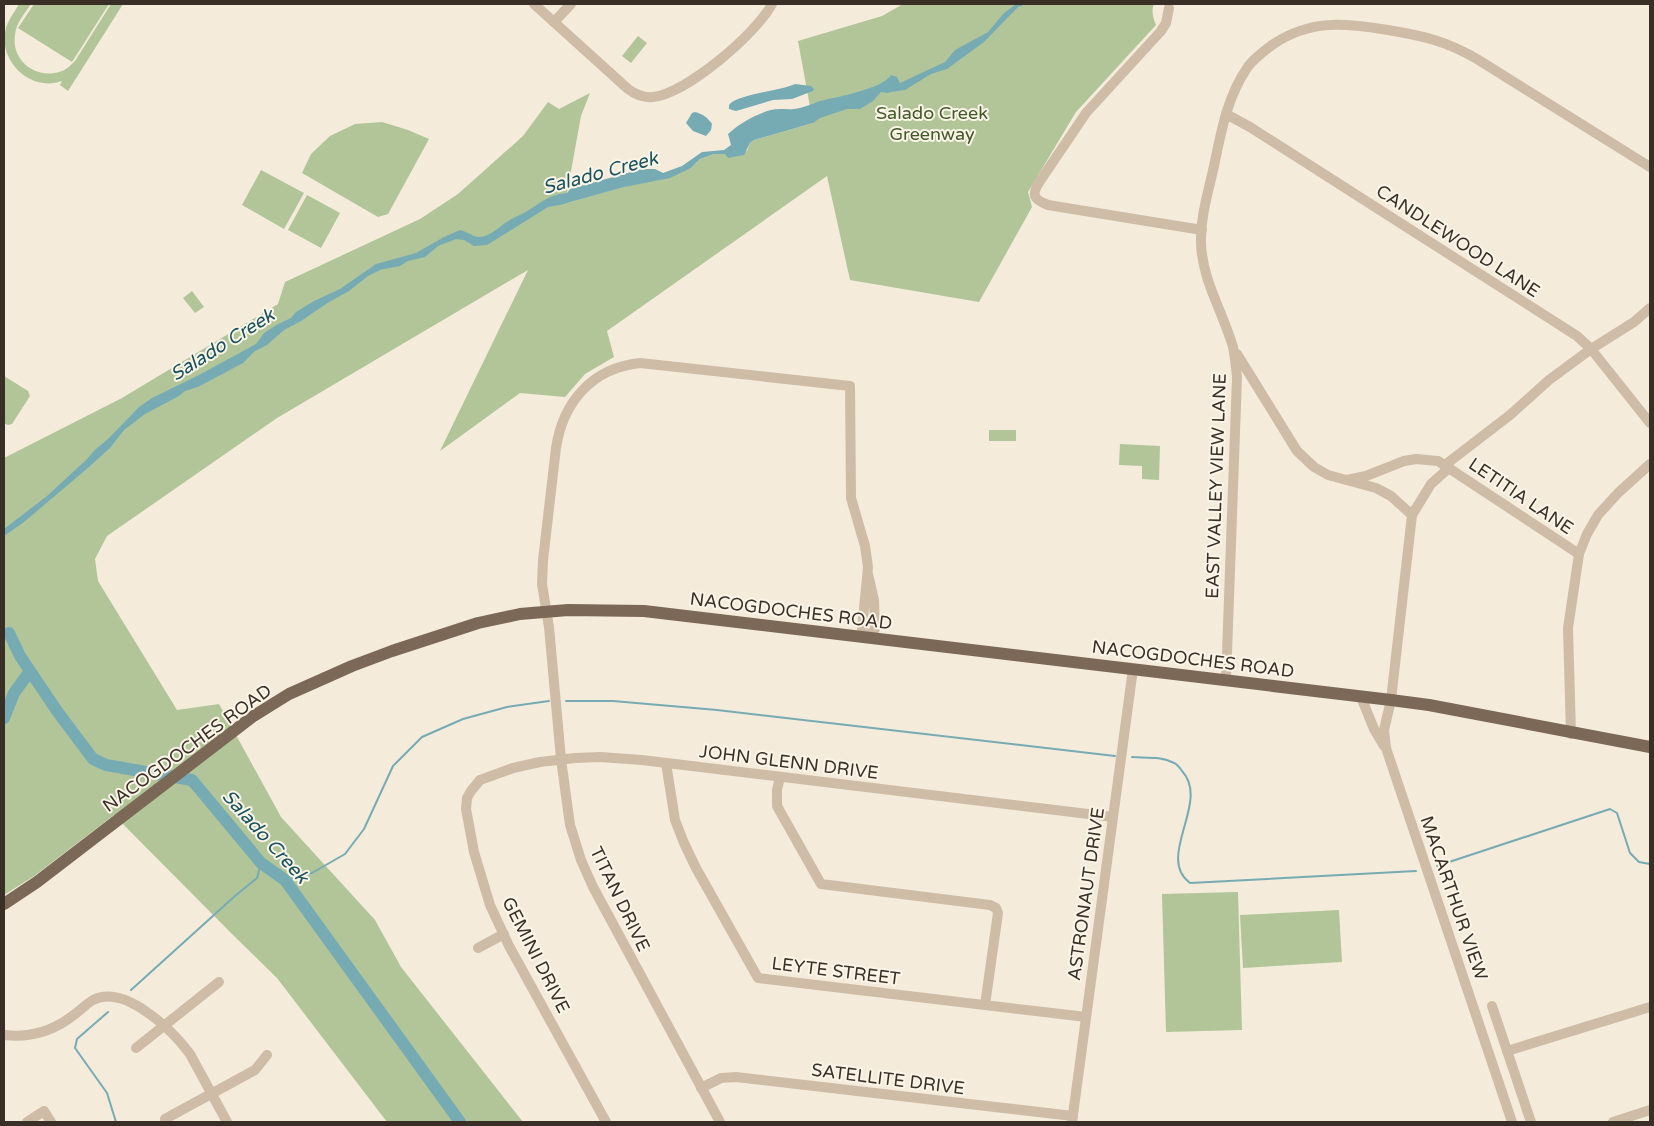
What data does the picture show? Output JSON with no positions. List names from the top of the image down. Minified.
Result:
{"streets":{"main road":["NACOGDOCHES ROAD"],"street":["CANDLEWOOD LANE","EAST VALLEY VIEW LANE","LETITIA LANE","JOHN GLENN DRIVE","ASTRONAUT DRIVE","MACARTHUR VIEW","TITAN DRIVE","GEMINI DRIVE","LEYTE STREET","SATELLITE DRIVE"]},"crossings":[["CANDLEWOOD LANE","EAST VALLEY VIEW LANE"],["EAST VALLEY VIEW LANE","NACOGDOCHES ROAD"],["NACOGDOCHES ROAD","ASTRONAUT DRIVE"],["NACOGDOCHES ROAD","MACARTHUR VIEW"],["NACOGDOCHES ROAD","TITAN DRIVE"],["JOHN GLENN DRIVE","ASTRONAUT DRIVE"],["JOHN GLENN DRIVE","TITAN DRIVE"],["JOHN GLENN DRIVE","GEMINI DRIVE"],["JOHN GLENN DRIVE","LEYTE STREET"],["ASTRONAUT DRIVE","LEYTE STREET"],["ASTRONAUT DRIVE","SATELLITE DRIVE"],["TITAN DRIVE","SATELLITE DRIVE"]],"water":["Salado Creek"],"parks":["Salado Creek Greenway"]}
